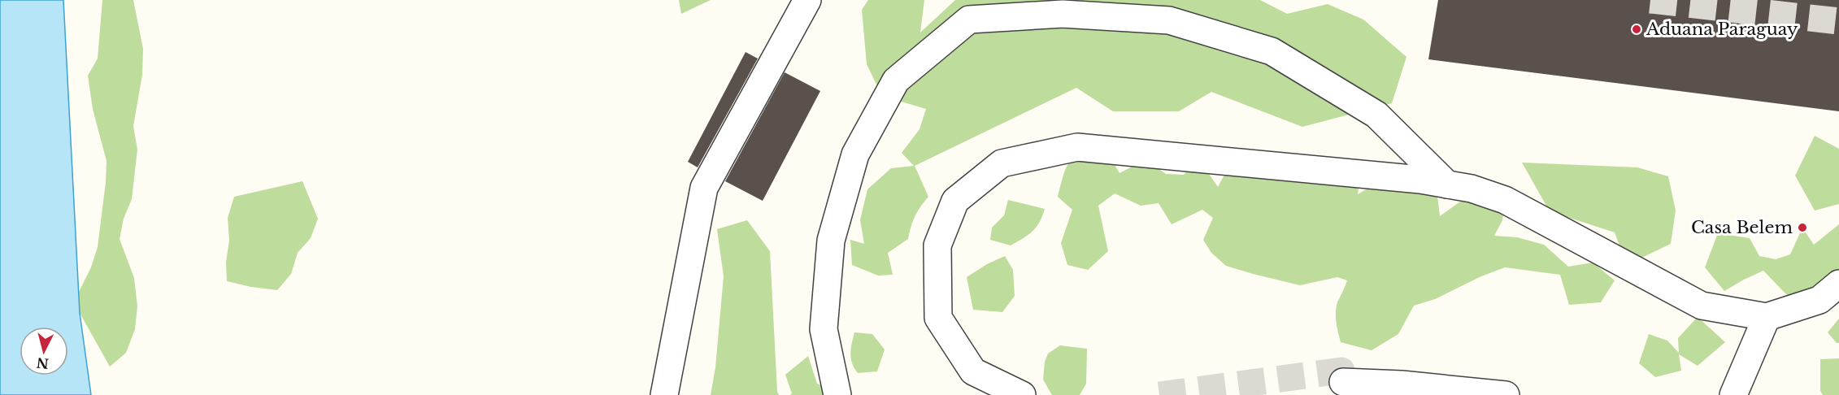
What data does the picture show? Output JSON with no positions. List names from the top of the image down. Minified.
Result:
{"places":["Aduana Paraguay","Casa Belem"],"north":"bottom"}
